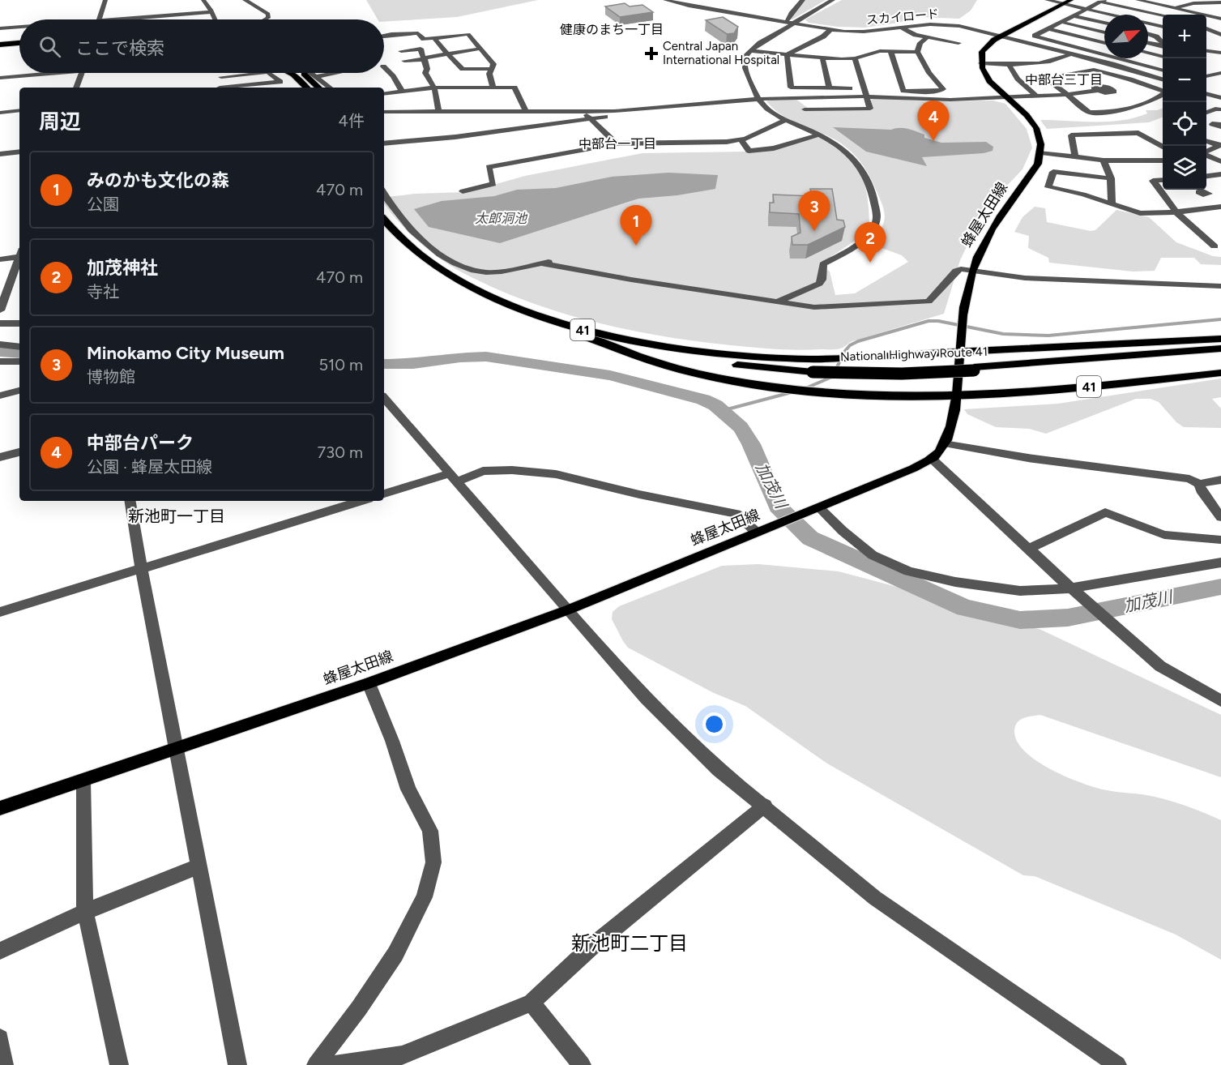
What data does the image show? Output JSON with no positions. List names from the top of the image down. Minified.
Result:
{"streets":{"highway":["41","National Highway Route 41"],"main road":["蜂屋太田線"],"street":["スカイロード"]},"crossings":[["蜂屋太田線","41"],["41","National Highway Route 41"]],"districts":["健康のまち一丁目","中部台三丁目","中部台一丁目","新池町一丁目","新池町二丁目"],"water":["太郎洞池","加茂川"],"places":{"health":["Central Japan International Hospital"]},"north":"top right","page":{"map_buttons":["+","−"],"search":"ここで検索","heading":["周辺","4件"],"pins":["4","3","1","2"],"list":[{"mark":"1","name":"みのかも文化の森","note":"公園","value":"470 m"},{"mark":"2","name":"加茂神社","note":"寺社","value":"470 m"},{"mark":"3","name":"Minokamo City Museum","note":"博物館","value":"510 m"},{"mark":"4","name":"中部台パーク","note":"公園 · 蜂屋太田線","value":"730 m"}]}}
